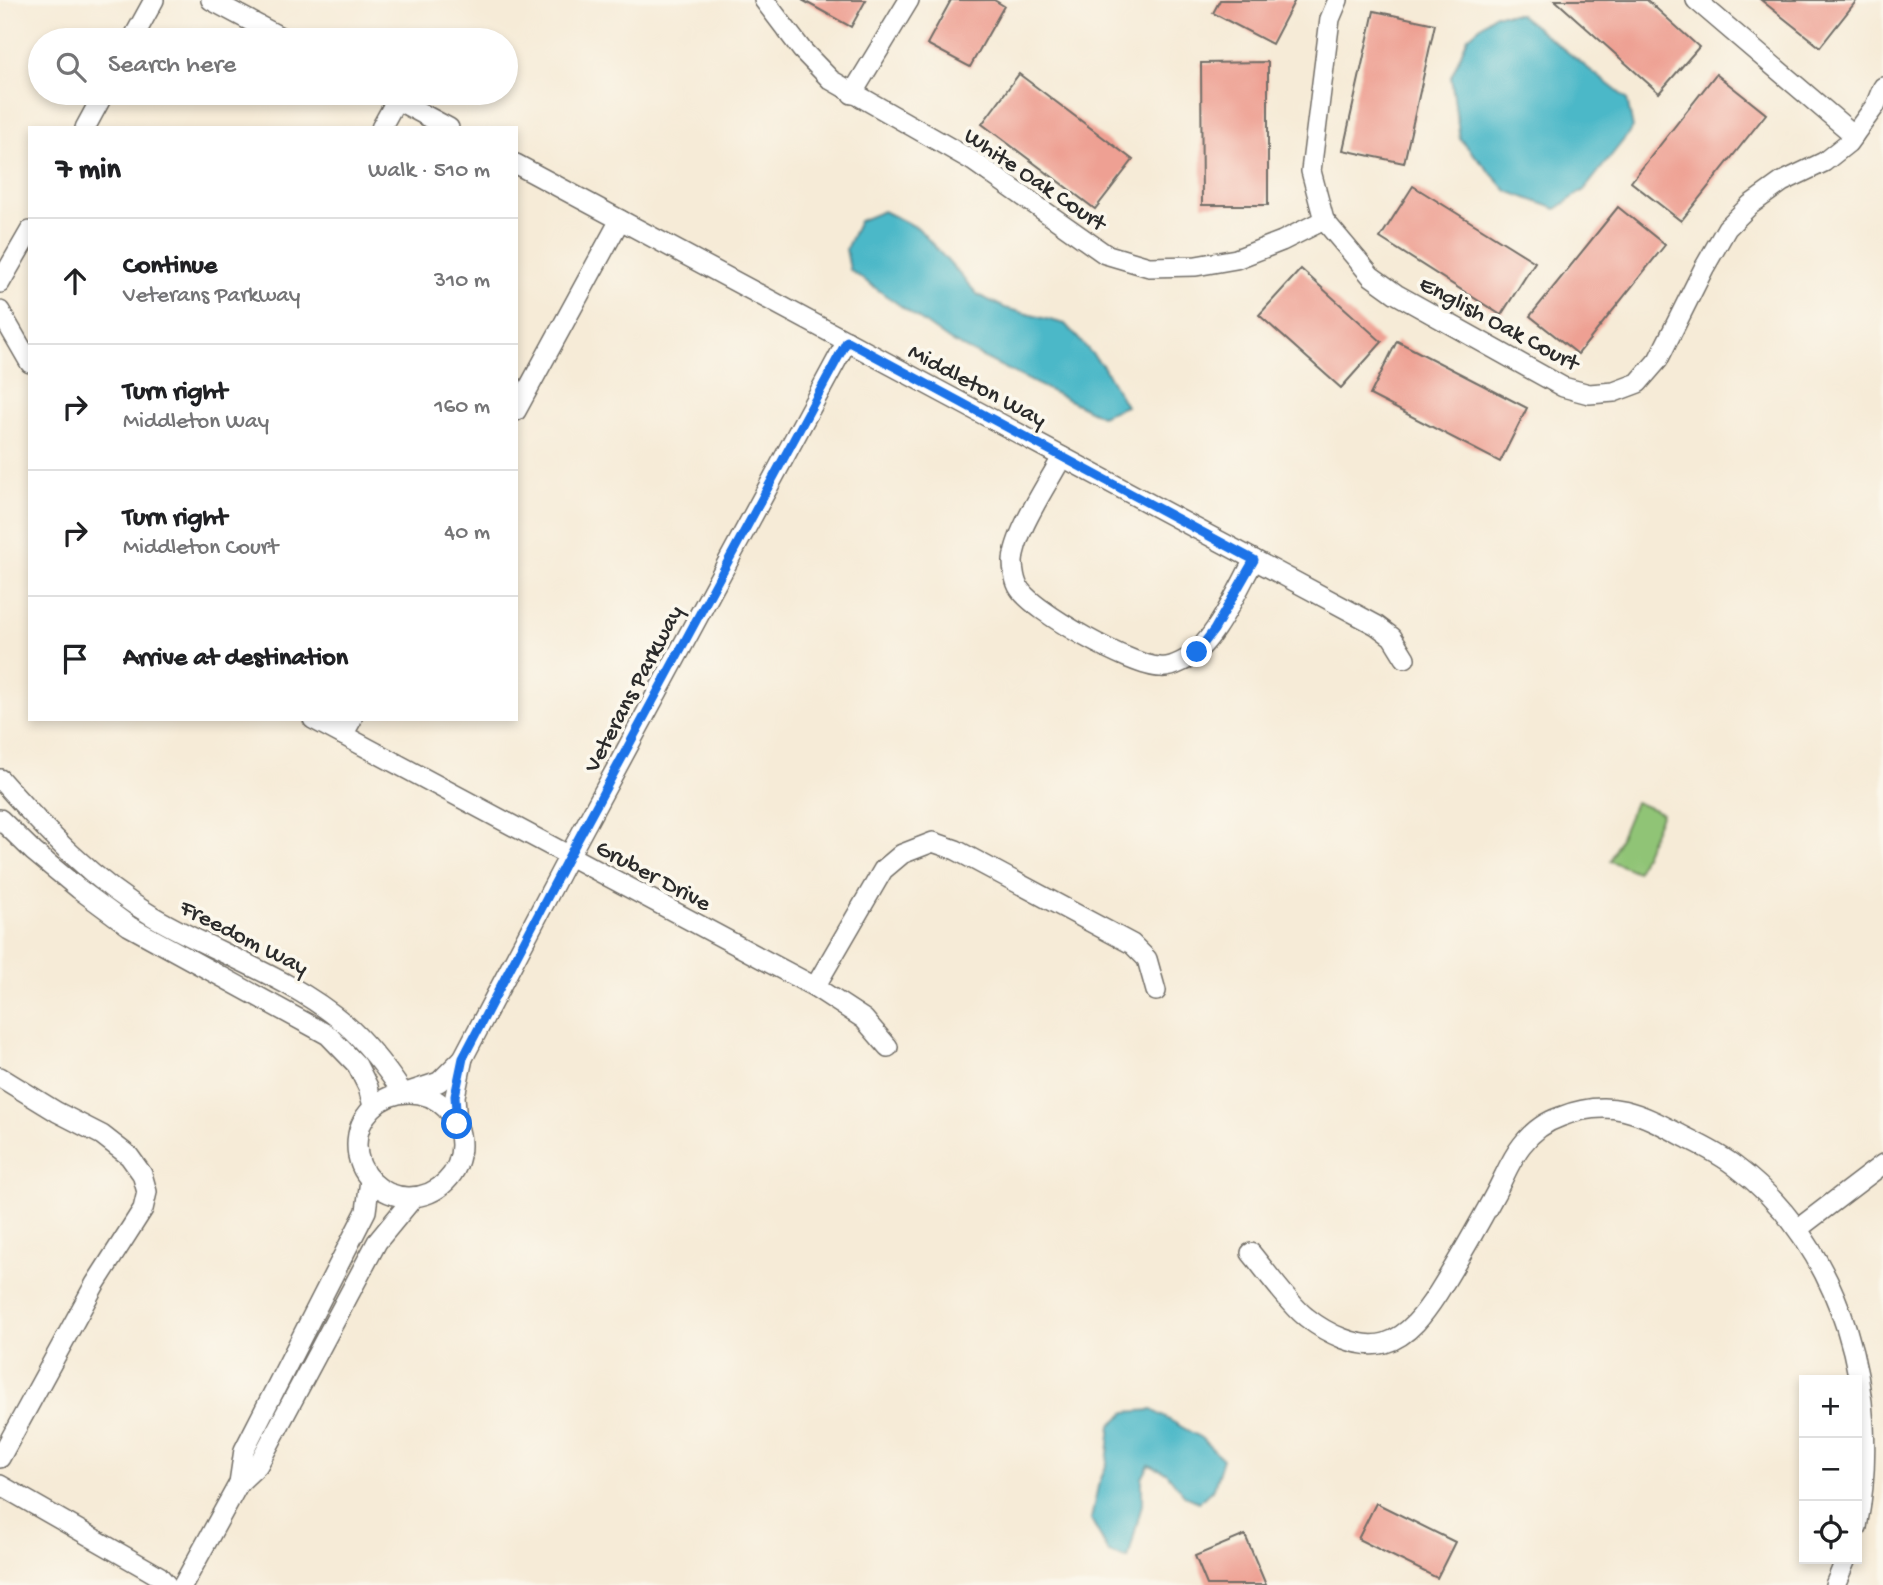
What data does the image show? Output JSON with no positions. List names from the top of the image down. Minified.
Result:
{"streets":{"street":["White Oak Court","English Oak Court","Middleton Way","Veterans Parkway","Gruber Drive","Freedom Way"]},"crossings":[["White Oak Court","English Oak Court"],["Middleton Way","Veterans Parkway"],["Veterans Parkway","Gruber Drive"],["Veterans Parkway","Freedom Way"]],"page":{"search":"Search here","heading":["7 min","Walk · 510 m"],"list":[["Continue","Veterans Parkway","310 m"],["Turn right","Middleton Way","160 m"],["Turn right","Middleton Court","40 m"],"Arrive at destination"],"map_buttons":["+","−"]}}
